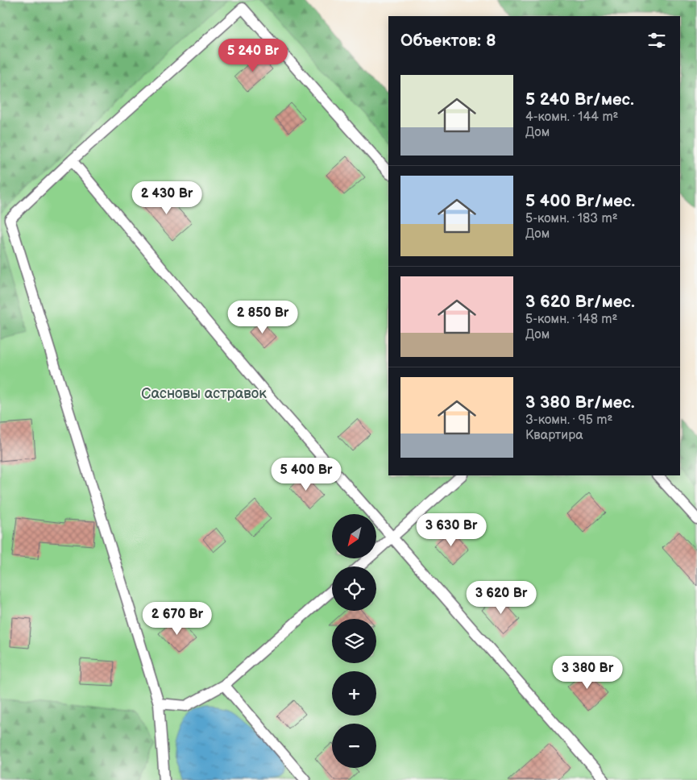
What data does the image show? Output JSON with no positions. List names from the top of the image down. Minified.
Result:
{"parks":["Сасновы астравок"],"north":"bottom left","page":{"heading":"Объектов: 8","price":["5 240 Br","2 430 Br","2 850 Br","5 400 Br","3 630 Br","3 620 Br","2 670 Br","3 380 Br"],"list":[{"name":"5 240 Br/мес.","note":"4-комн. · 144 m² · Дом"},{"name":"5 400 Br/мес.","note":"5-комн. · 183 m² · Дом"},{"name":"3 620 Br/мес.","note":"5-комн. · 148 m² · Дом"},{"name":"3 380 Br/мес.","note":"3-комн. · 95 m² · Квартира"}],"map_buttons":["+","−"]}}
